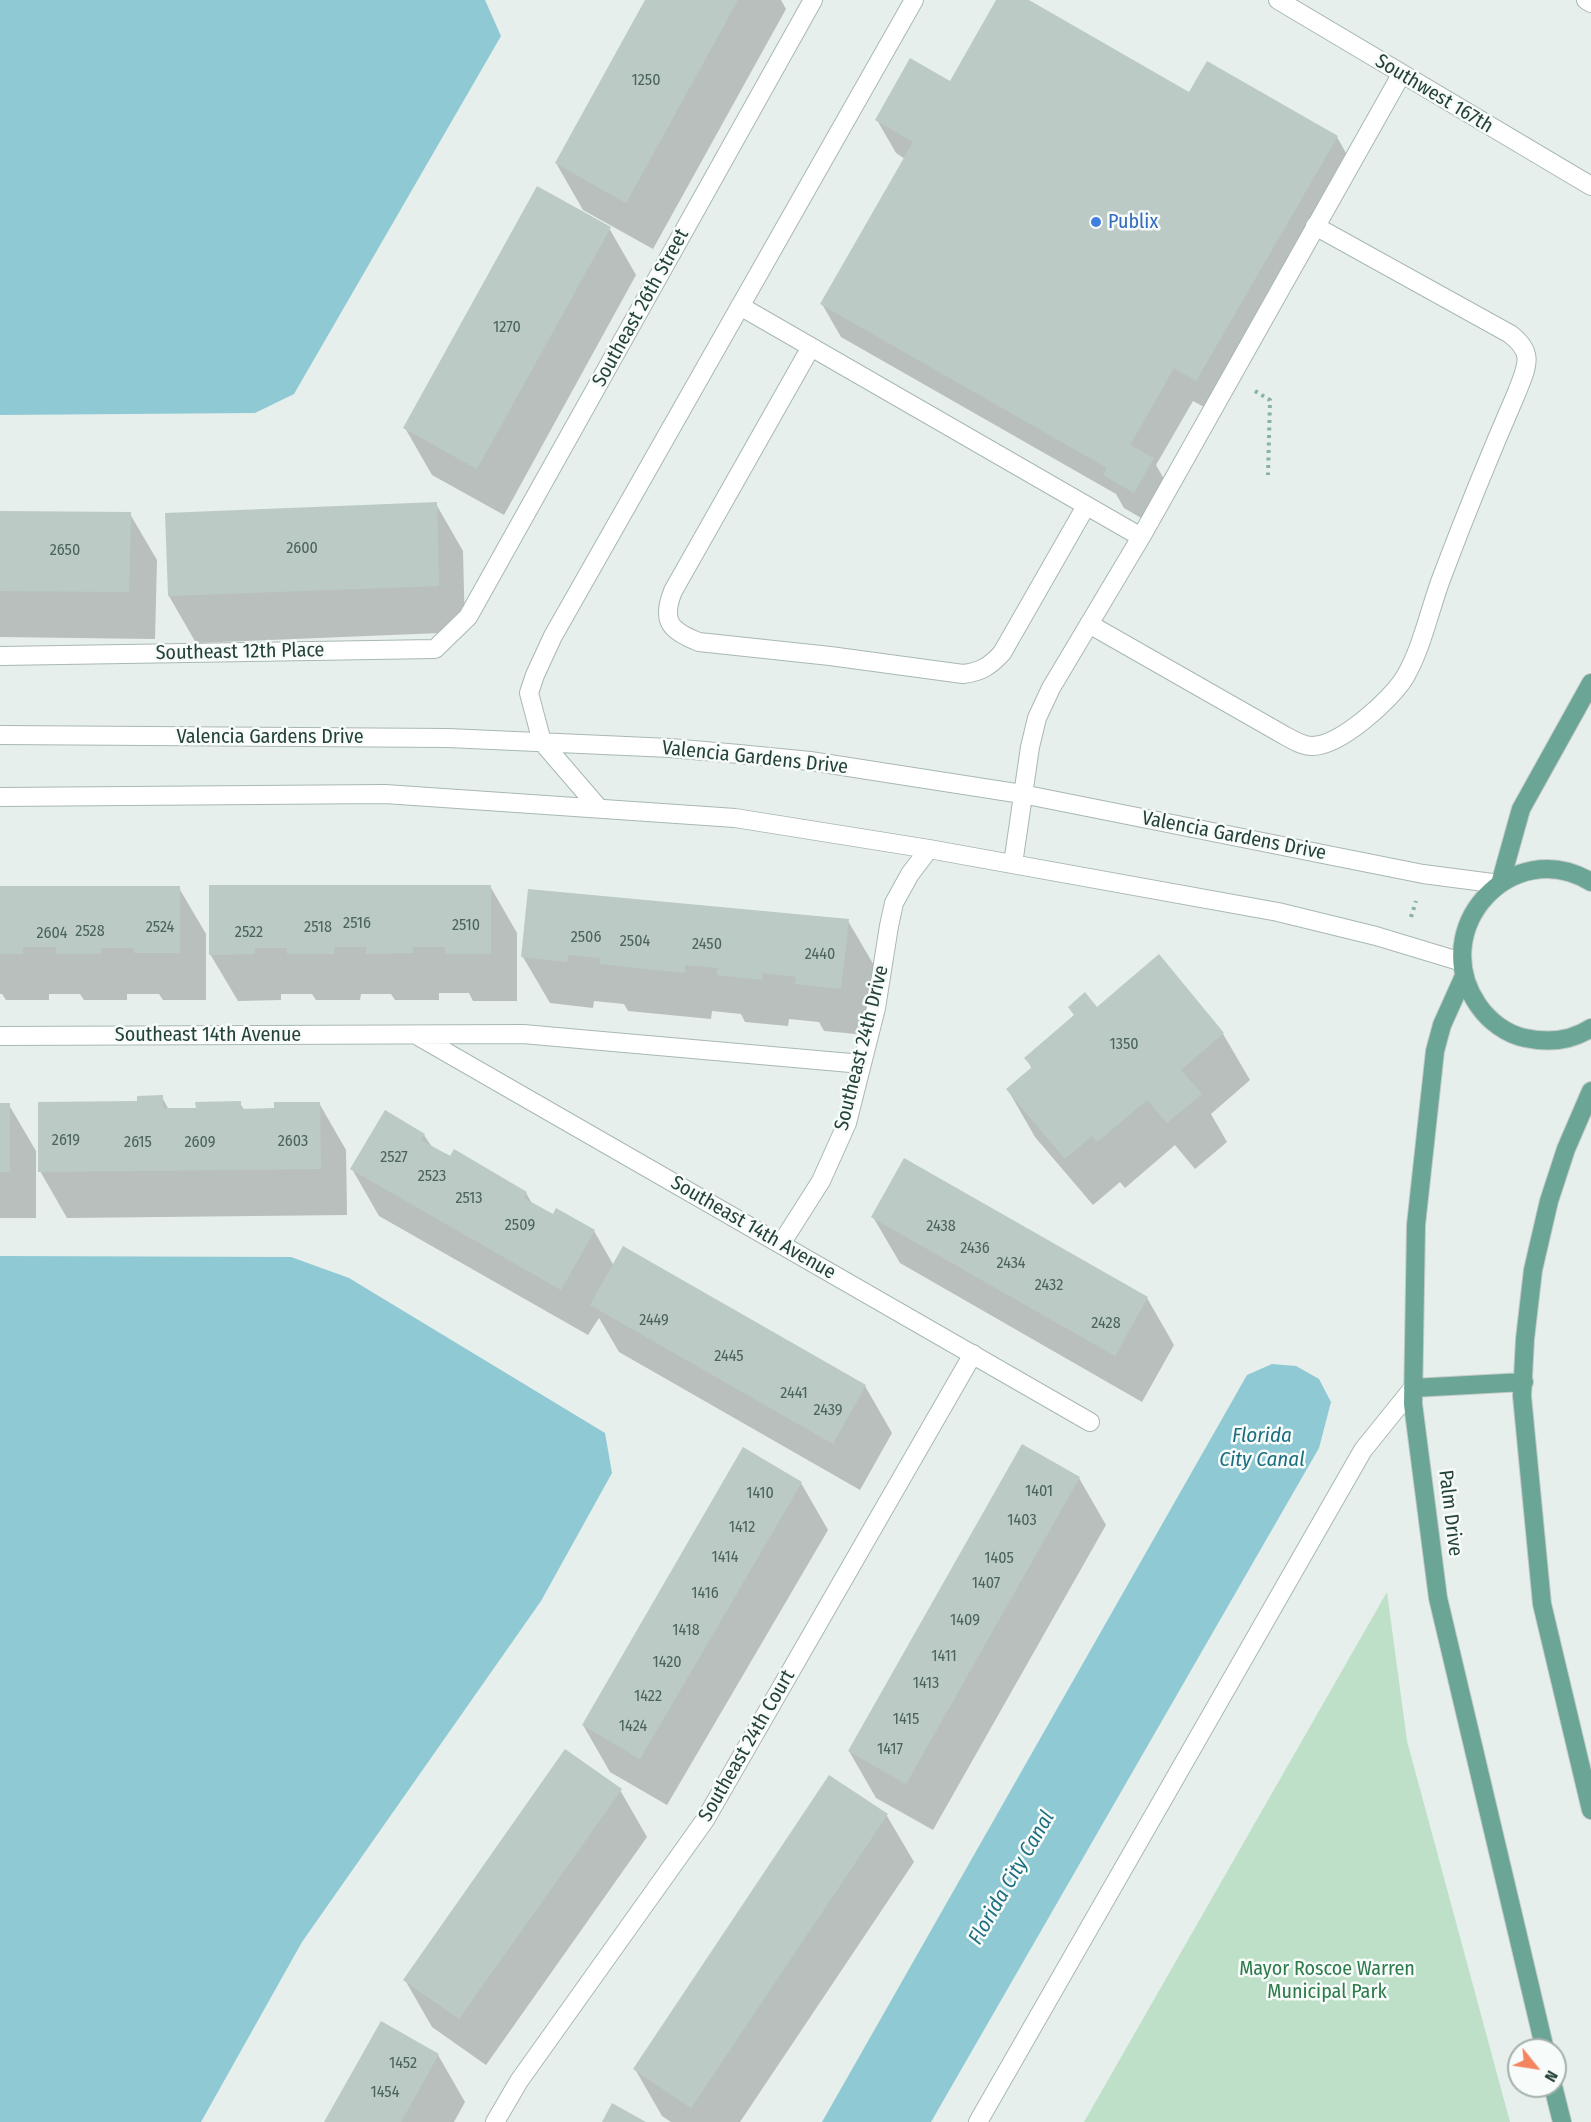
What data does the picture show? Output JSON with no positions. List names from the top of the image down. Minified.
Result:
{"streets":{"main road":["Palm Drive"],"street":["Southwest 167th","Southeast 26th Street","Southeast 12th Place","Valencia Gardens Drive","Southeast 14th Avenue","Southeast 24th Drive","Southeast 24th Court"]},"crossings":[["Southeast 26th Street","Southeast 12th Place"],["Southeast 14th Avenue","Southeast 24th Drive"],["Southeast 14th Avenue","Southeast 24th Court"]],"water":["Florida City Canal"],"parks":["Mayor Roscoe Warren Municipal Park"],"places":["Publix"],"house_numbers":["1250","1270","2600","2650","2516","2510","2524","2518","2528","2522","2604","2506","2504","2450","2440","1350","2619","2603","2615","2609","2527","2523","2513","2509","2438","2436","2434","2432","2449","2428","2445","2441","2439","1401","1410","1403","1412","1414","1405","1407","1416","1409","1418","1411","1420","1413","1422","1415","1424","1417","1452","1454"],"north":"bottom right"}
